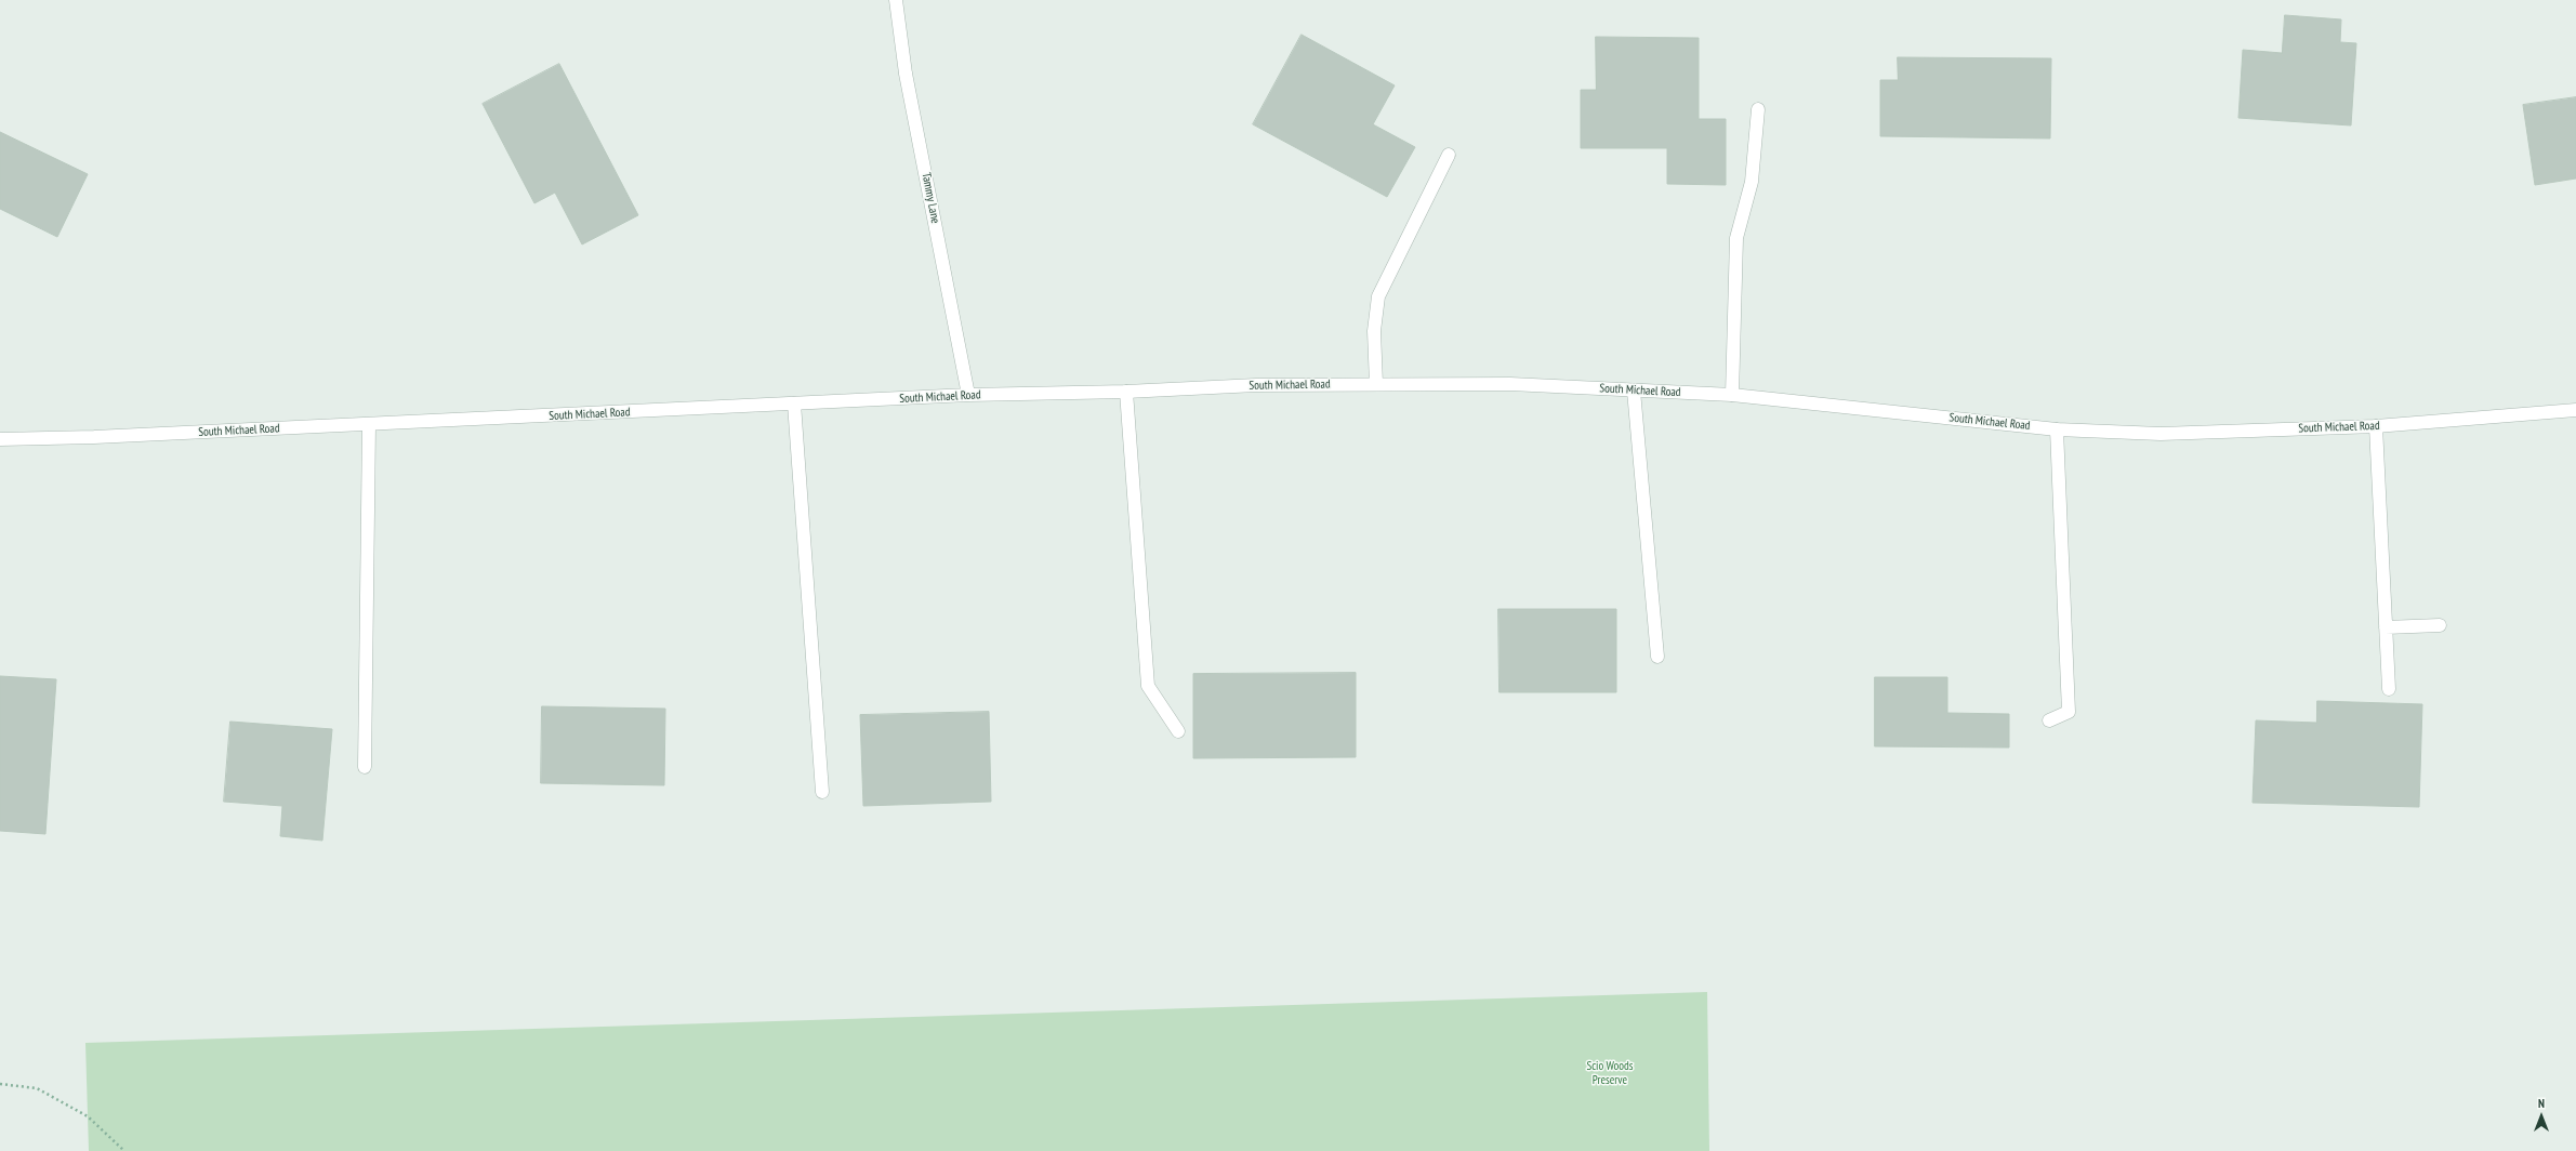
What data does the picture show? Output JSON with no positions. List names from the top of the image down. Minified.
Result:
{"streets":{"street":["Tammy Lane","South Michael Road"]},"crossings":[["Tammy Lane","South Michael Road"]],"parks":["Scio Woods Preserve"],"north":"top"}
